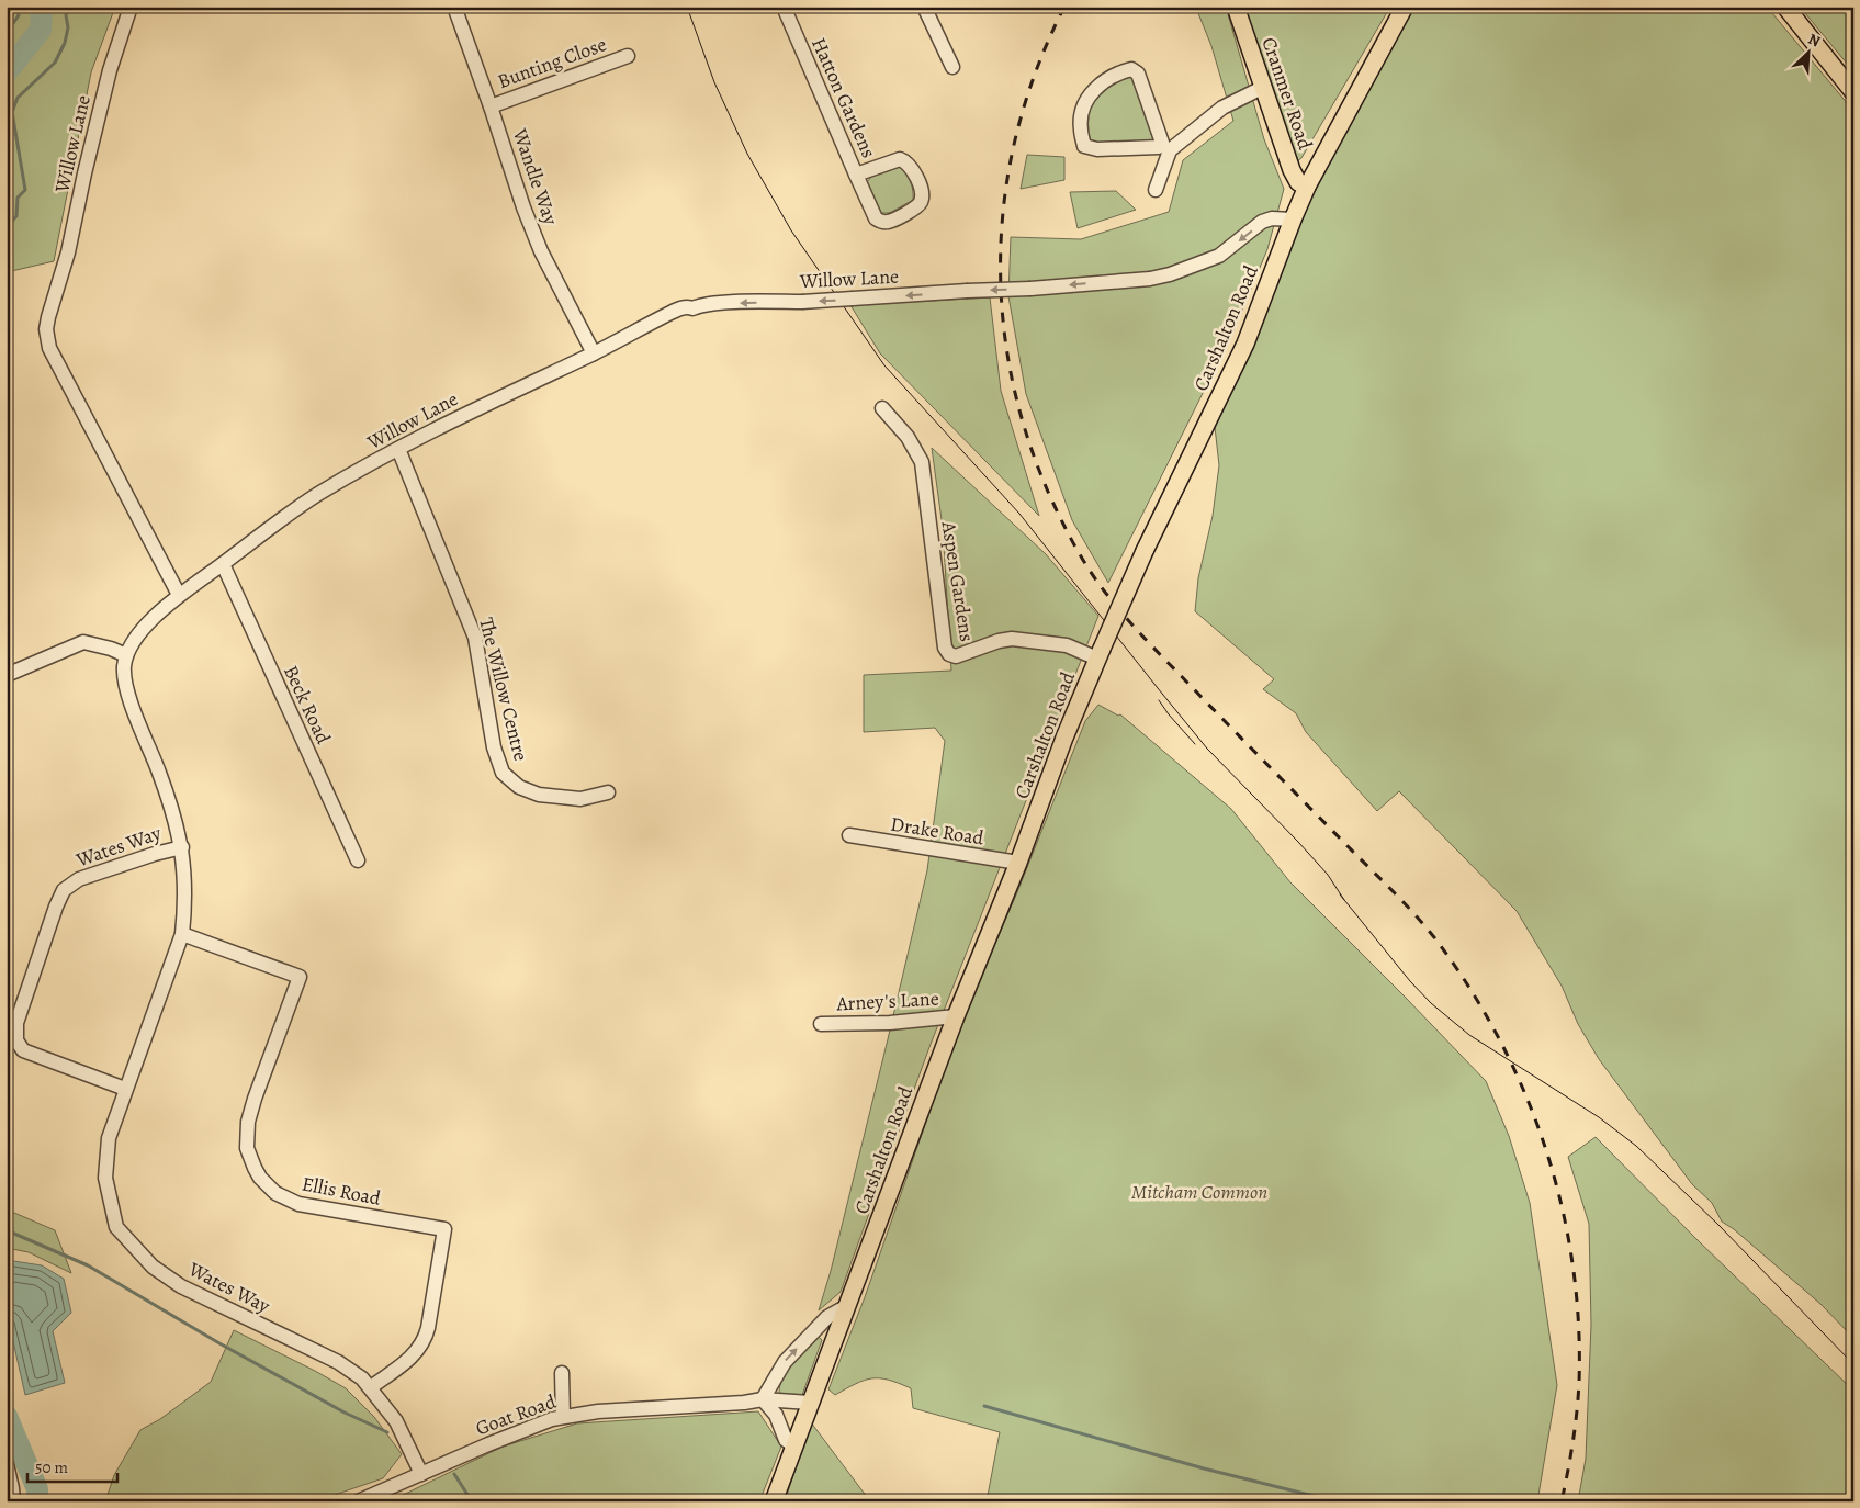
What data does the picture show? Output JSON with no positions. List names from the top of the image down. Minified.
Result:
{"streets":{"main road":["Cranmer Road","Carshalton Road"],"street":["Bunting Close","Hatton Gardens","Willow Lane","Wandle Way","Aspen Gardens","The Willow Centre","Beck Road","Drake Road","Wates Way","Arney's Lane","Ellis Road","Goat Road"]},"crossings":[["Bunting Close","Wandle Way"],["Cranmer Road","Carshalton Road"],["Willow Lane","Wandle Way"],["Willow Lane","Carshalton Road"],["Willow Lane","The Willow Centre"],["Willow Lane","Beck Road"],["Carshalton Road","Aspen Gardens"],["Carshalton Road","Drake Road"],["Carshalton Road","Arney's Lane"],["Carshalton Road","Goat Road"],["Wates Way","Ellis Road"],["Wates Way","Goat Road"]],"one_way":["Willow Lane"],"parks":["Mitcham Common"],"scale_bar":"50 m","north":"top right"}
